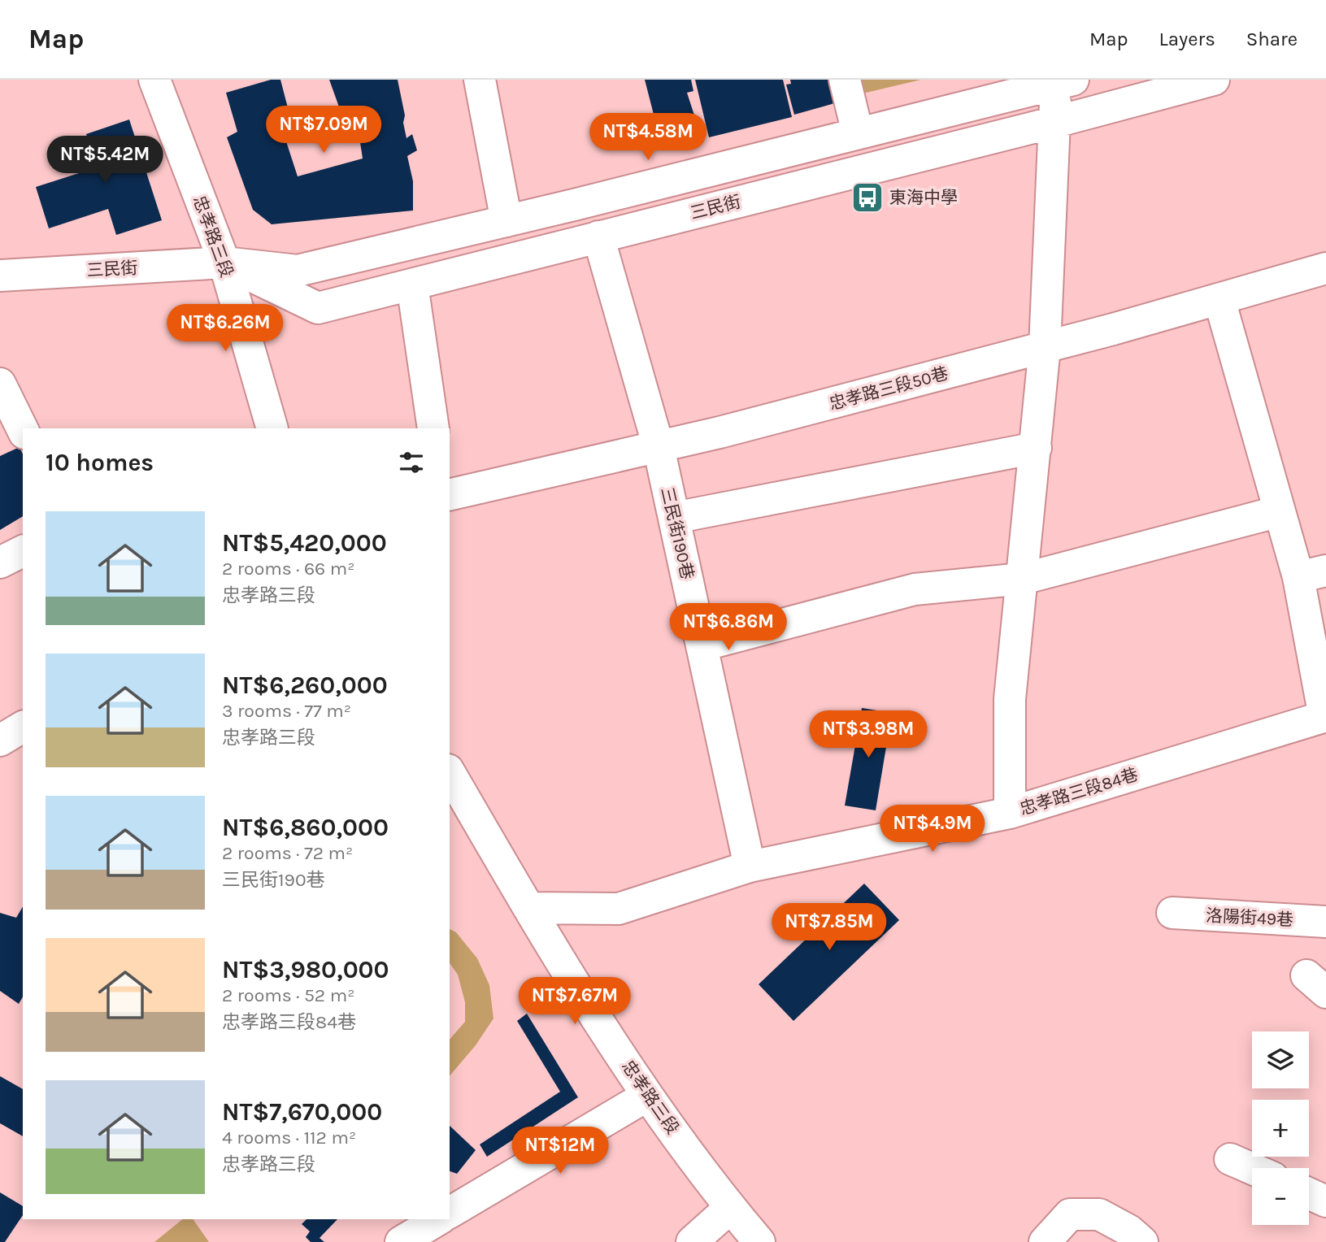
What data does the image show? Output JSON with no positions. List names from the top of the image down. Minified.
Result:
{"streets":{"street":["三民街","忠孝路三段","忠孝路三段50巷","三民街190巷","忠孝路三段84巷","洛陽街49巷"]},"crossings":[["三民街","忠孝路三段"],["三民街","三民街190巷"],["忠孝路三段","忠孝路三段84巷"],["忠孝路三段50巷","三民街190巷"],["三民街190巷","忠孝路三段84巷"]],"places":{"bus stop":["東海中學"]},"page":{"header":"Map","nav":["Map","Layers","Share"],"price":["NT$7.09M","NT$4.58M","NT$5.42M","NT$6.26M","NT$6.86M","NT$3.98M","NT$4.9M","NT$7.85M","NT$7.67M","NT$12M"],"heading":"10 homes","list":[{"name":"NT$5,420,000","note":"2 rooms · 66 m² · 忠孝路三段"},{"name":"NT$6,260,000","note":"3 rooms · 77 m² · 忠孝路三段"},{"name":"NT$6,860,000","note":"2 rooms · 72 m² · 三民街190巷"},{"name":"NT$3,980,000","note":"2 rooms · 52 m² · 忠孝路三段84巷"},{"name":"NT$7,670,000","note":"4 rooms · 112 m² · 忠孝路三段"}],"map_buttons":["+","−"]}}
